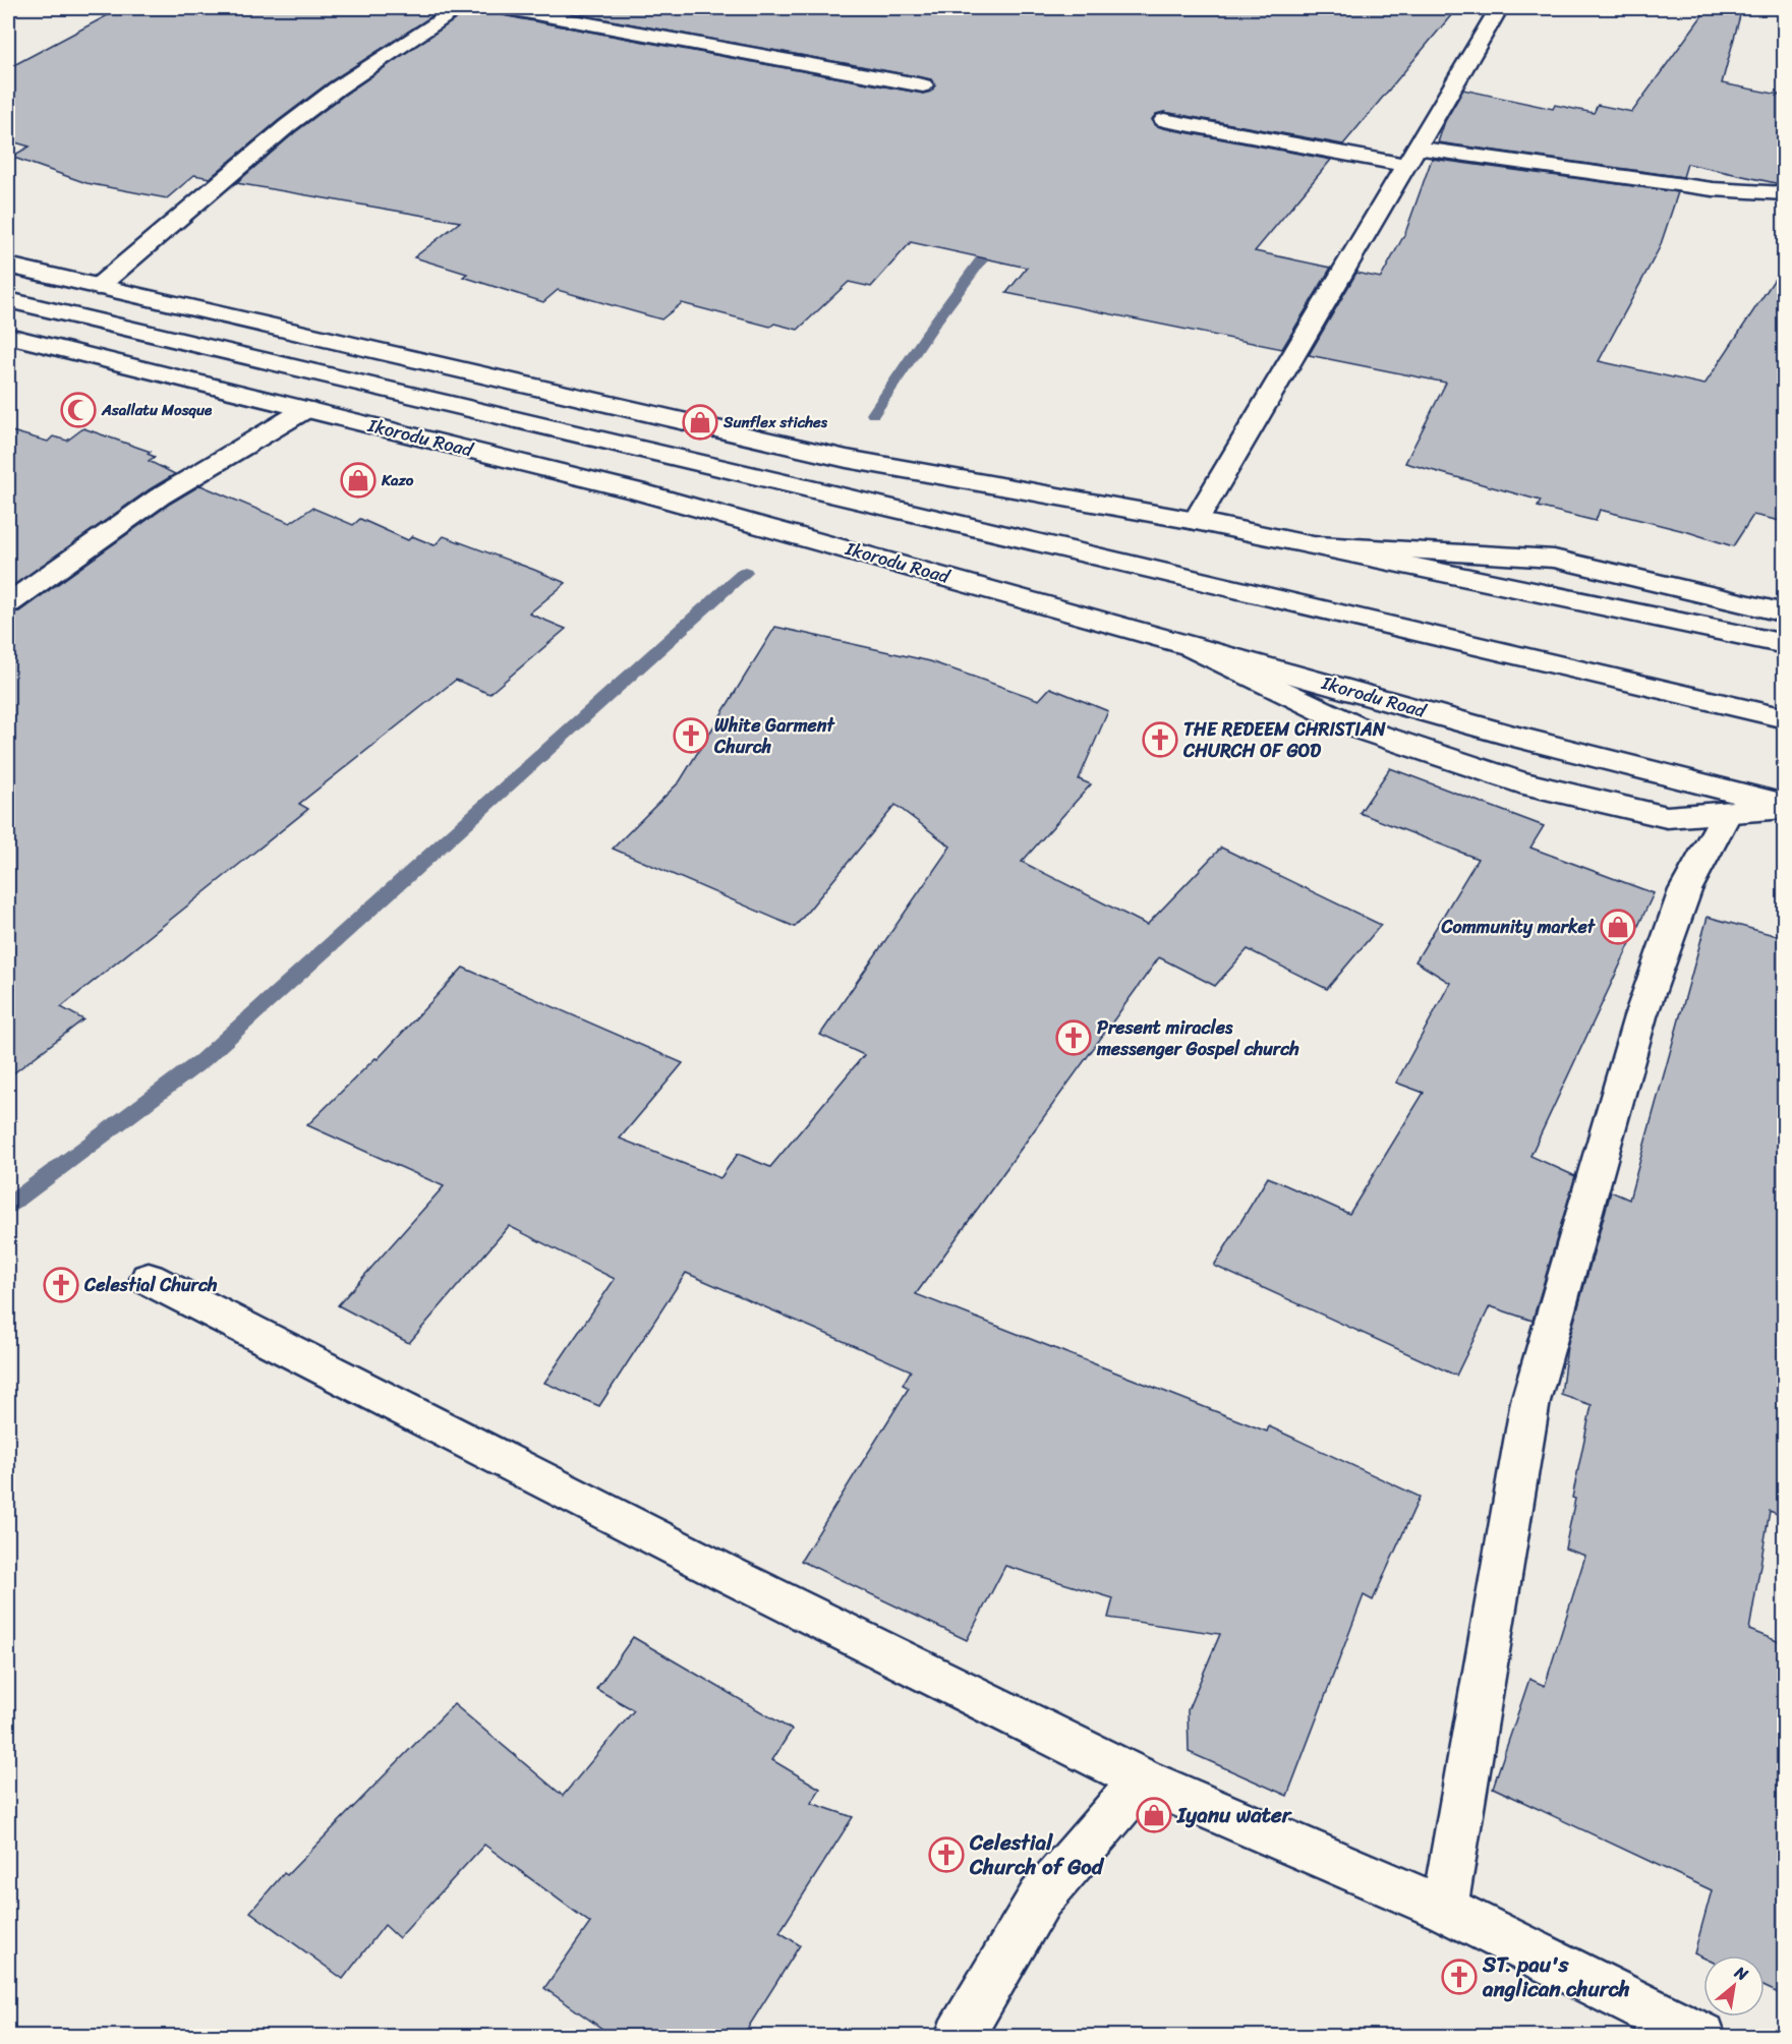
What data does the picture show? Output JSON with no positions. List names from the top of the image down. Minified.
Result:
{"streets":{"main road":["Ikorodu Road"]},"places":{"mosque":["Asallatu Mosque"],"shop":["Sunflex stiches","Kazo","Community market","Iyanu water"],"church":["White Garment Church","THE REDEEM CHRISTIAN CHURCH OF GOD","Present miracles messenger Gospel church","Celestial Church","Celestial Church of God","ST. pau's anglican church"]},"north":"top right"}
